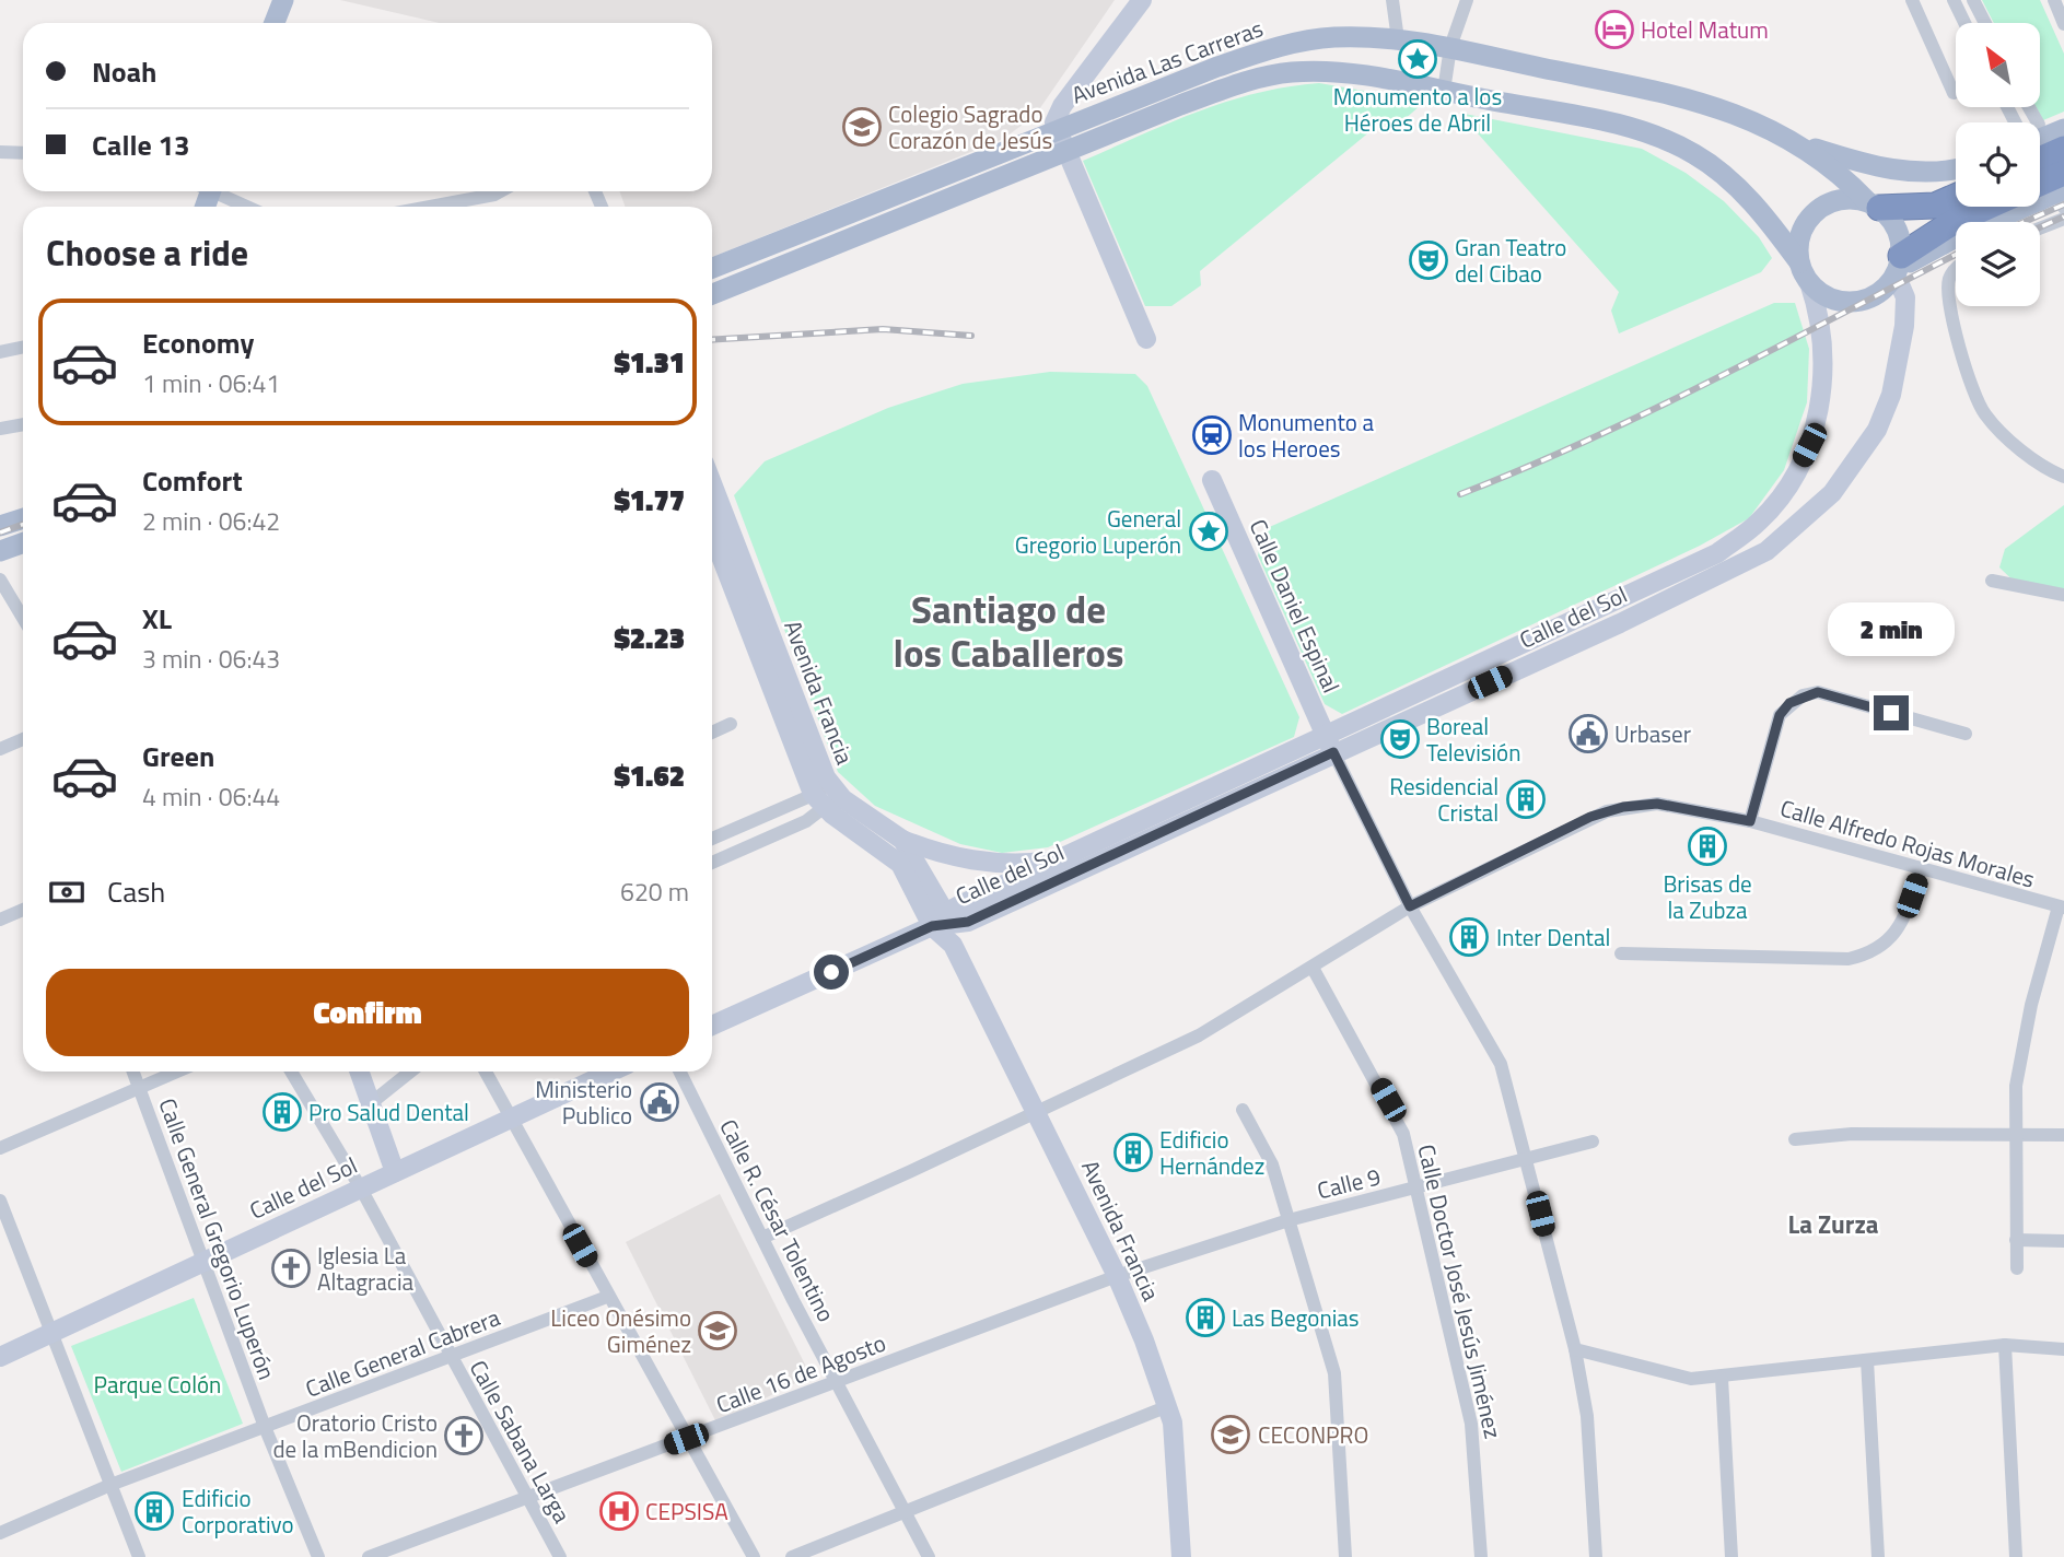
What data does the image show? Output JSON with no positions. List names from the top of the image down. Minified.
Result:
{"streets":{"main road":["Avenida Las Carreras","Calle Daniel Espinal","Calle del Sol","Avenida Francia"],"street":["Calle Alfredo Rojas Morales","Calle 9","Calle R. César Tolentino","Calle General Gregorio Luperón","Calle Doctor José Jesús Jiménez","Calle General Cabrera","Calle 16 de Agosto","Calle Sabana Larga"]},"crossings":[["Avenida Las Carreras","Calle del Sol"],["Calle Daniel Espinal","Calle del Sol"],["Calle del Sol","Avenida Francia"],["Calle del Sol","Calle General Gregorio Luperón"],["Calle del Sol","Calle Sabana Larga"],["Avenida Francia","Calle Alfredo Rojas Morales"],["Avenida Francia","Calle 9"],["Avenida Francia","Calle 16 de Agosto"],["Calle Alfredo Rojas Morales","Calle R. César Tolentino"],["Calle Alfredo Rojas Morales","Calle Doctor José Jesús Jiménez"],["Calle 9","Calle Doctor José Jesús Jiménez"],["Calle 9","Calle 16 de Agosto"],["Calle R. César Tolentino","Calle 16 de Agosto"],["Calle General Gregorio Luperón","Calle General Cabrera"],["Calle General Cabrera","Calle Sabana Larga"],["Calle 16 de Agosto","Calle Sabana Larga"]],"districts":["Santiago de los Caballeros","La Zurza"],"parks":["Parque Colón"],"places":{"hotel":["Hotel Matum"],"place":["Monumento a los Héroes de Abril","General Gregorio Luperón"],"school or university":["Colegio Sagrado Corazón de Jesús","Liceo Onésimo Giménez","CECONPRO"],"theatre":["Gran Teatro del Cibao","Boreal Televisión"],"station":["Monumento a los Heroes"],"public building":["Urbaser","Ministerio Publico"],"building":["Residencial Cristal","Brisas de la Zubza","Inter Dental","Pro Salud Dental","Edificio Hernández","Las Begonias","Edificio Corporativo"],"church":["Iglesia La Altagracia","Oratorio Cristo de la mBendicion"],"hospital":["CEPSISA"]},"north":"top left","page":{"banner":["Noah","Calle 13"],"heading":"Choose a ride","list":[{"name":"Economy","note":"1 min · 06:41","value":"$1.31"},{"name":"Comfort","note":"2 min · 06:42","value":"$1.77"},{"name":"XL","note":"3 min · 06:43","value":"$2.23"},{"name":"Green","note":"4 min · 06:44","value":"$1.62"}],"bubble":"2 min","pay":["Cash","620 m"],"buttons":"Confirm"}}
